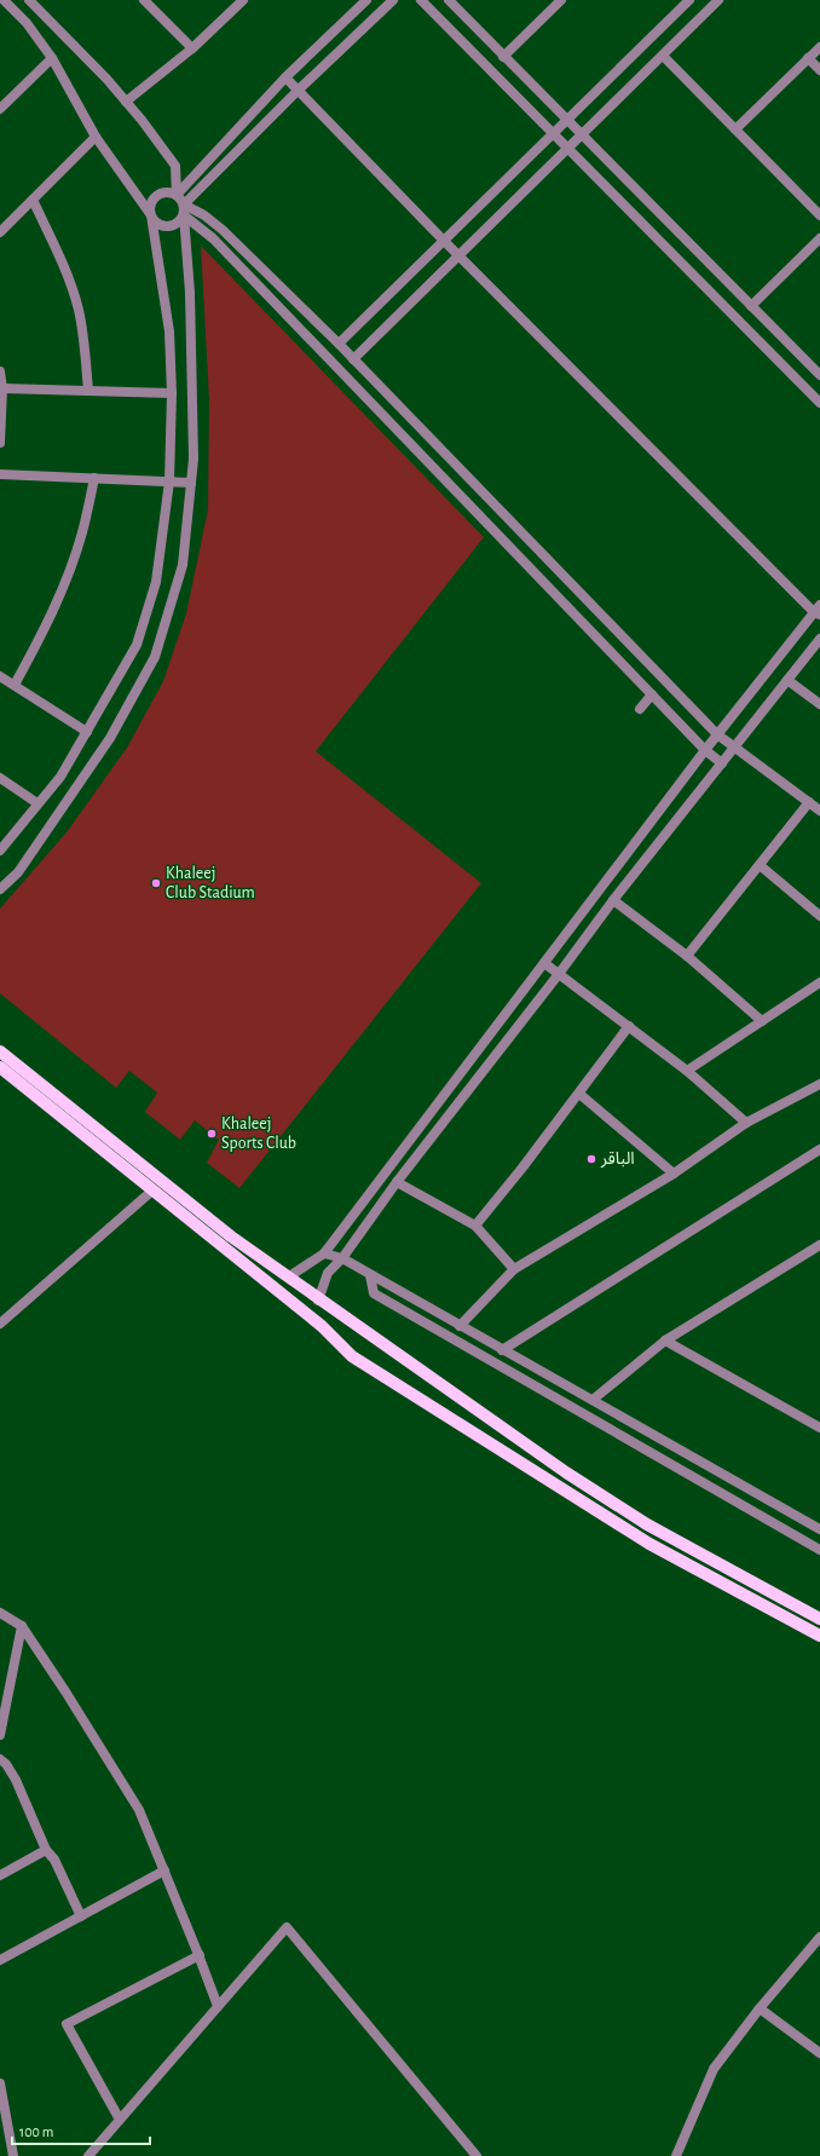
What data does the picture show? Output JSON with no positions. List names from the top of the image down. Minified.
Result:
{"places":["Khaleej Club Stadium","Khaleej Sports Club","الباقر"],"scale_bar":"100 m"}
